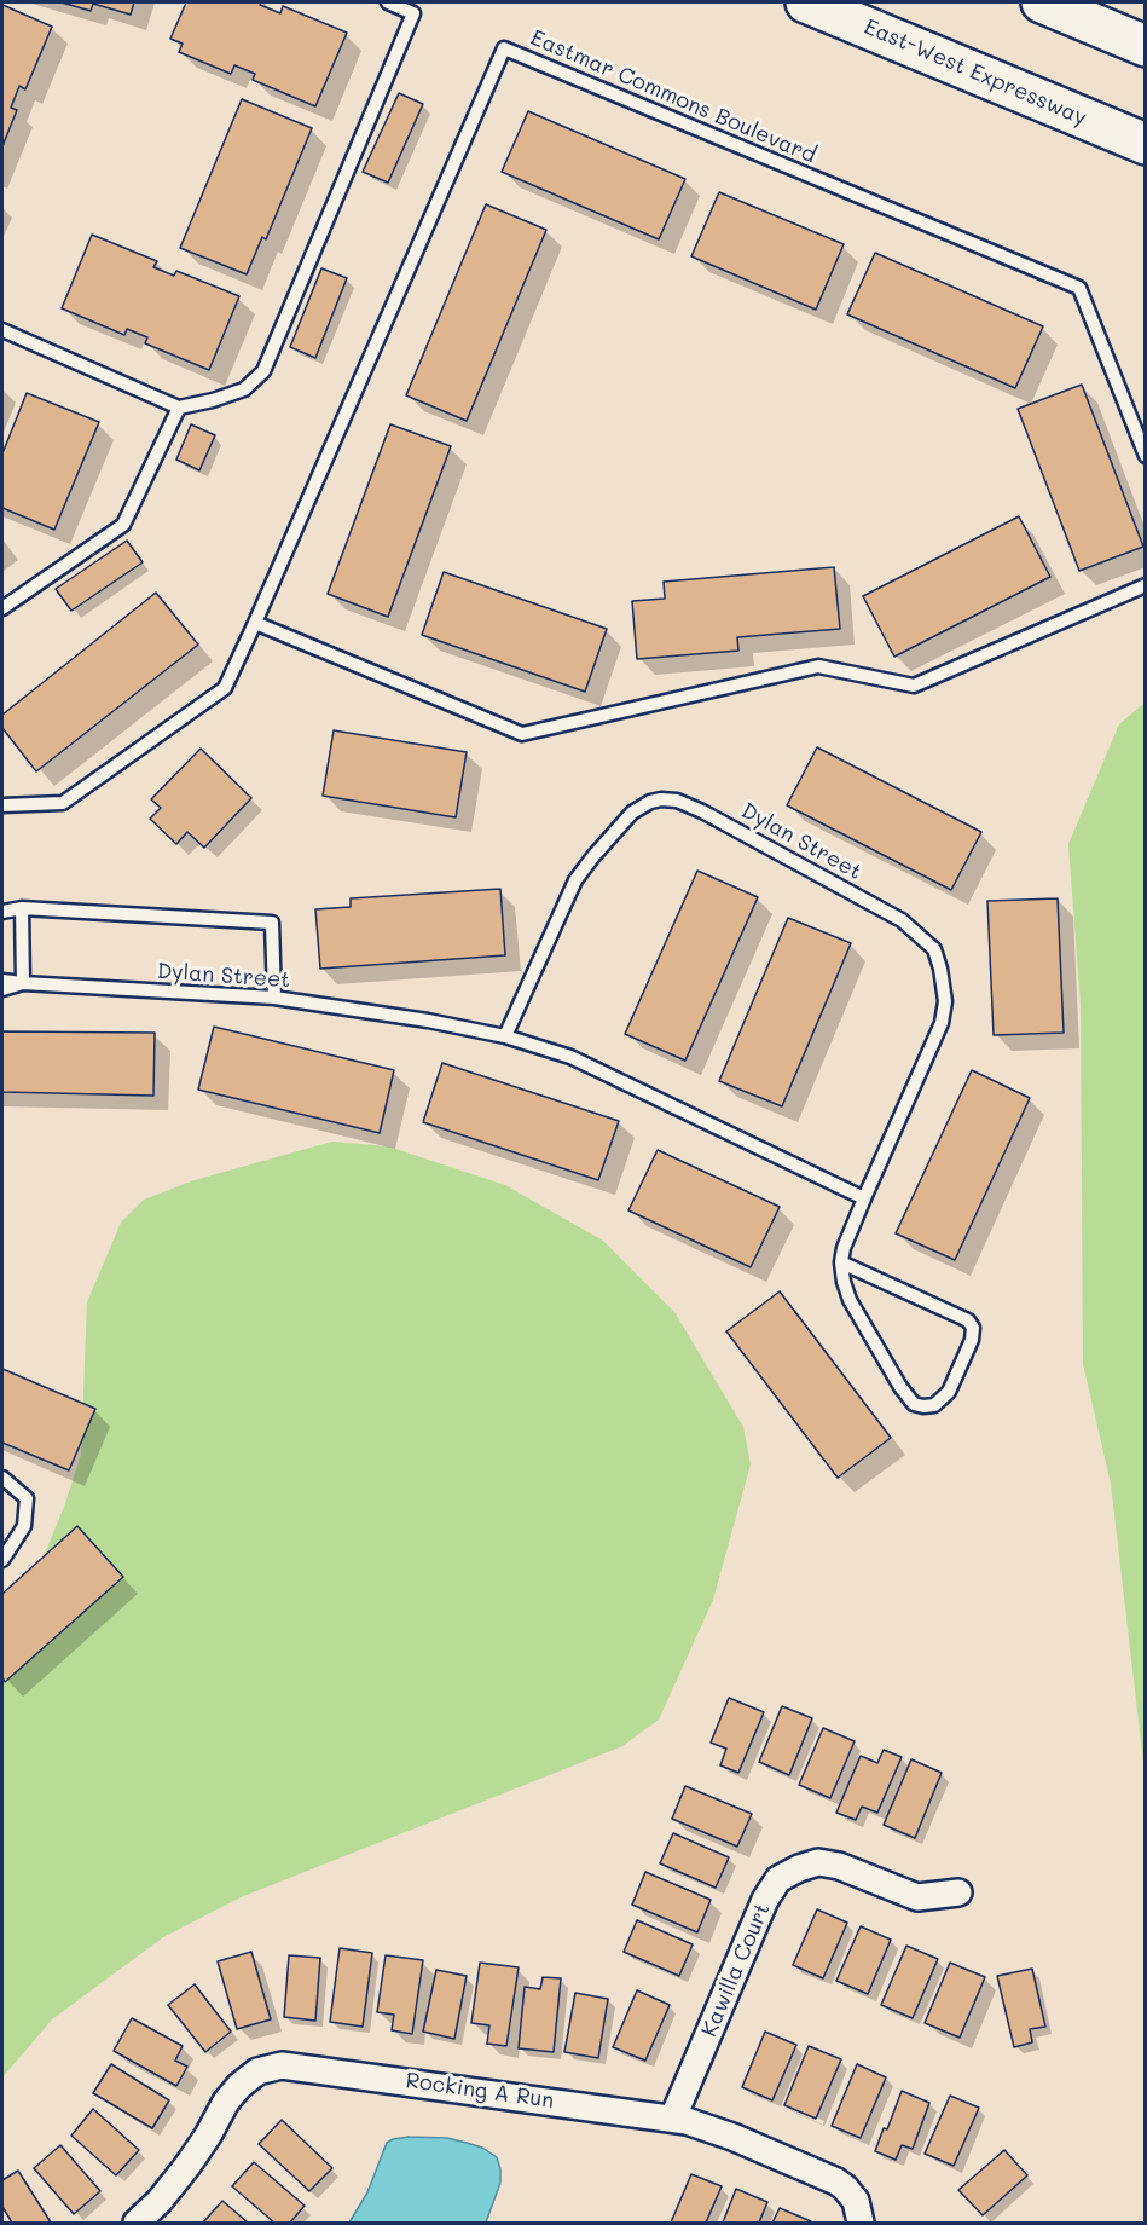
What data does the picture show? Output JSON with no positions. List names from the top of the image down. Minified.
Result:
{"streets":{"highway":["East-West Expressway"],"street":["Kawilla Court","Rocking A Run"],"lane":["Eastmar Commons Boulevard","Dylan Street"]},"crossings":[["Kawilla Court","Rocking A Run"]]}
